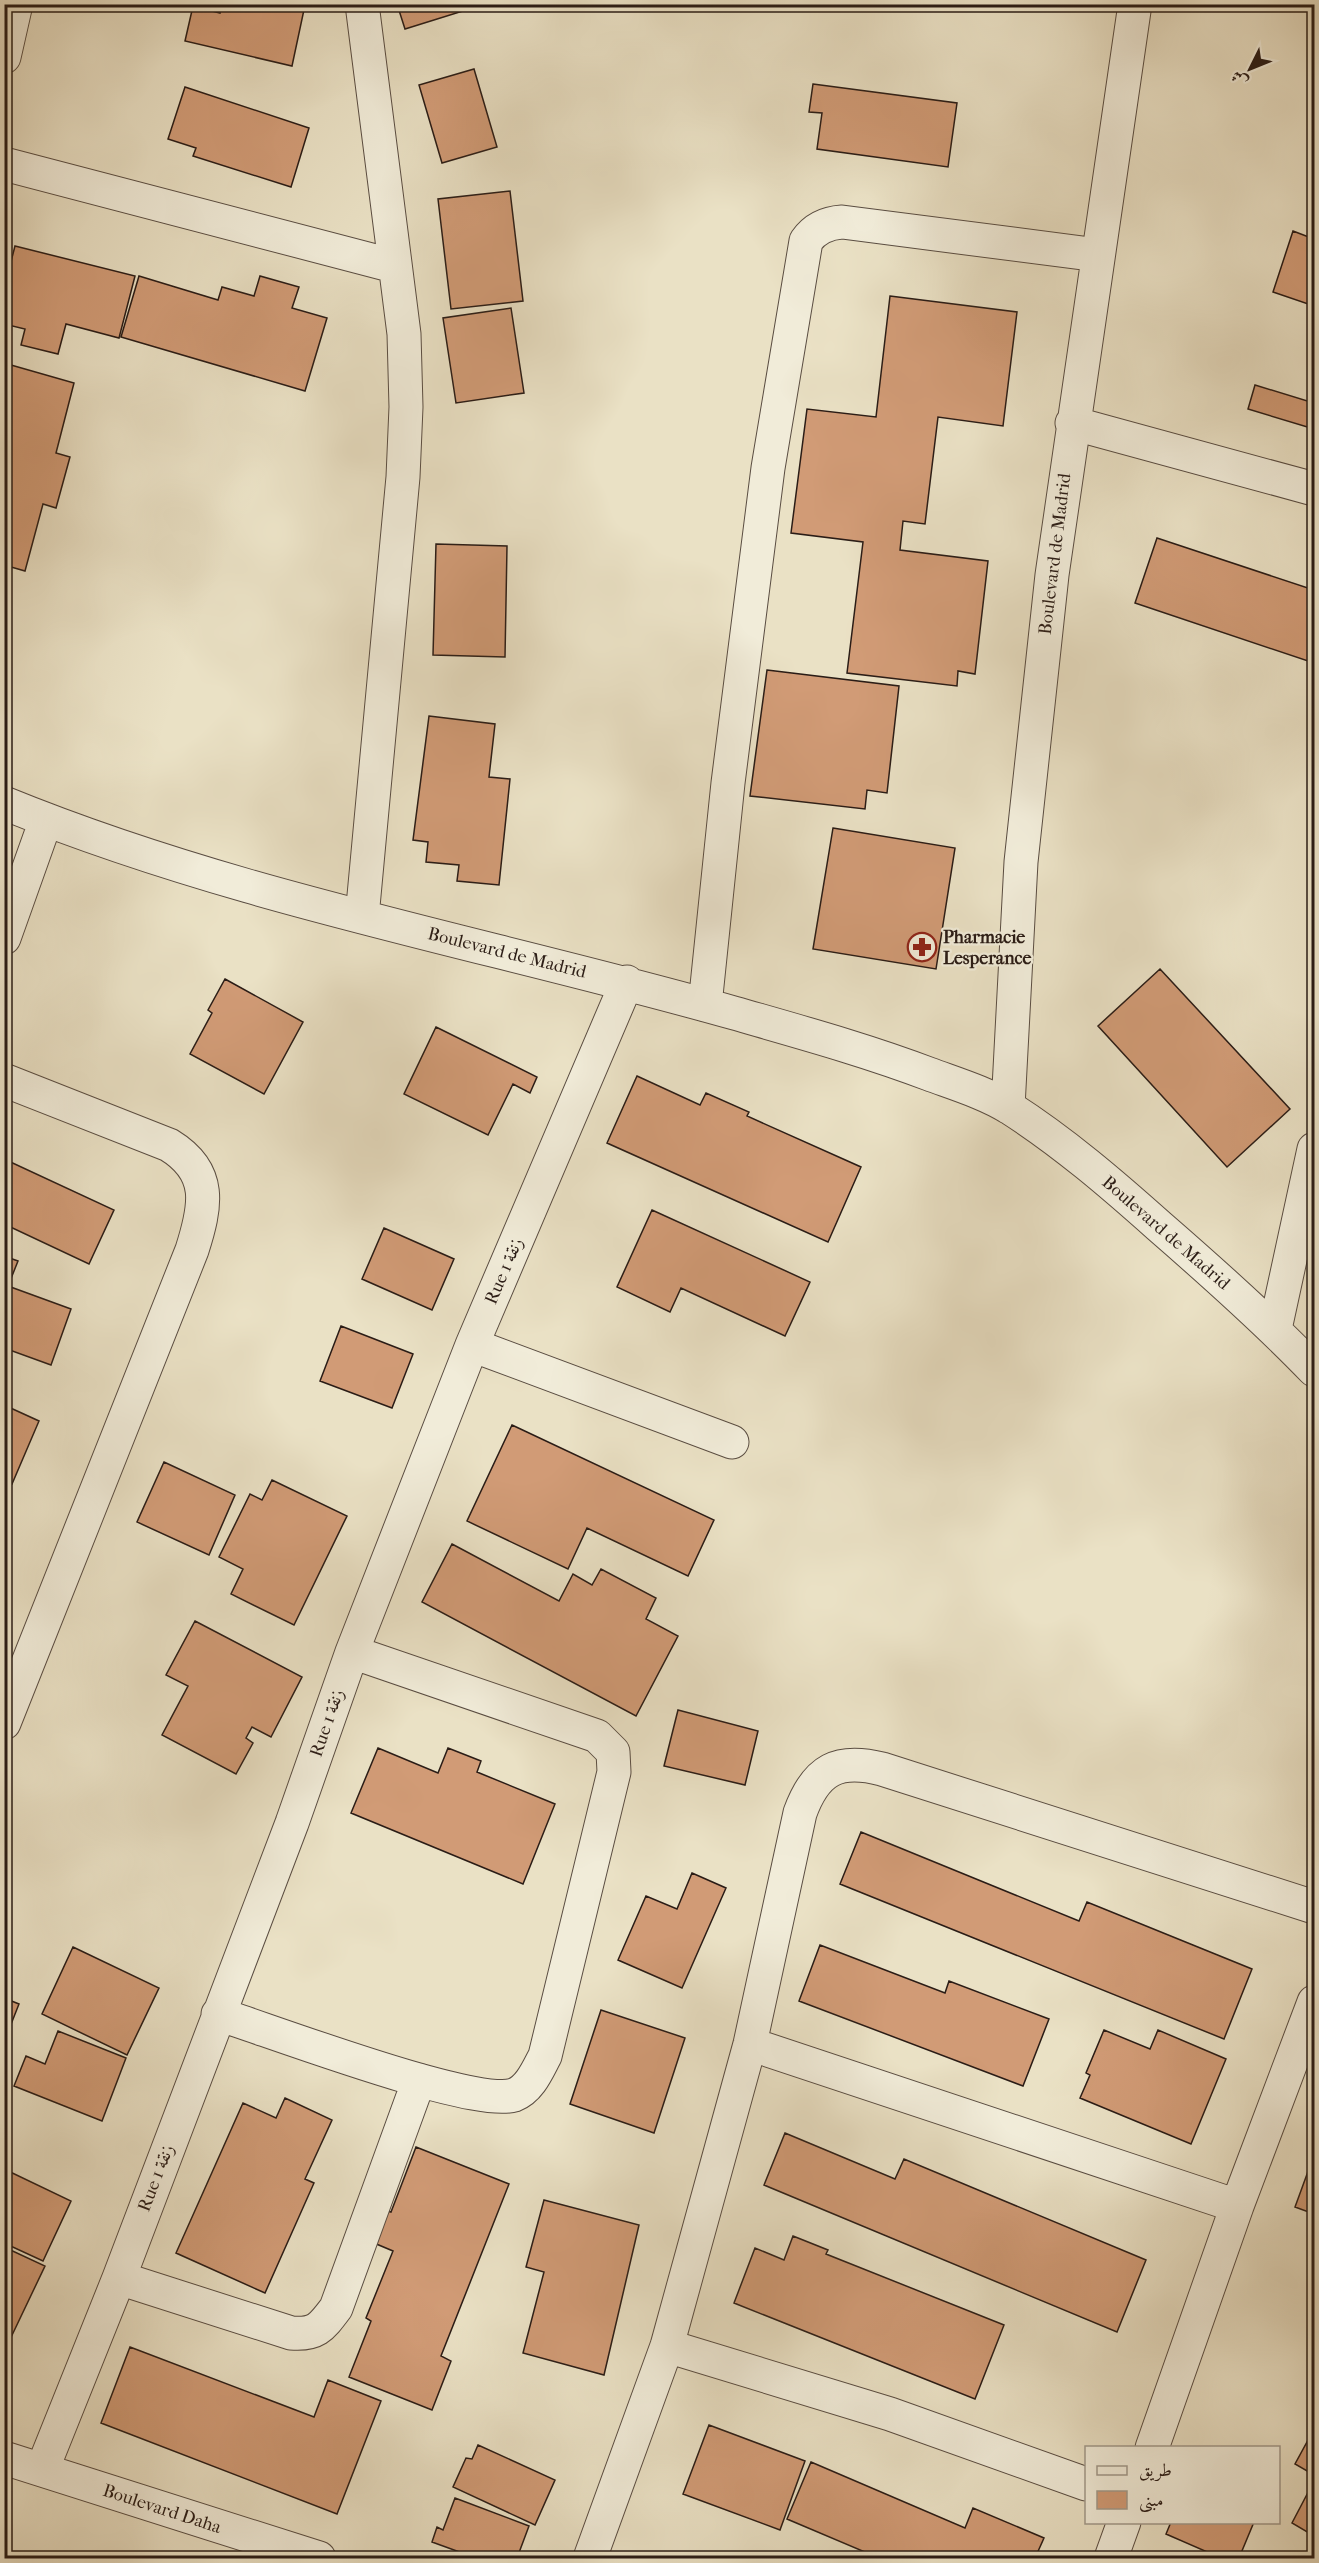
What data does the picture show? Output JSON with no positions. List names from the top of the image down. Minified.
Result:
{"streets":{"street":["Boulevard de Madrid","Rue 1 زنقة","Boulevard Daha"]},"crossings":[["Boulevard de Madrid","Rue 1 زنقة"],["Rue 1 زنقة","Boulevard Daha"]],"places":{"pharmacy":["Pharmacie Lesperance"]},"legend":["طريق","مبنى"],"north":"bottom left"}
